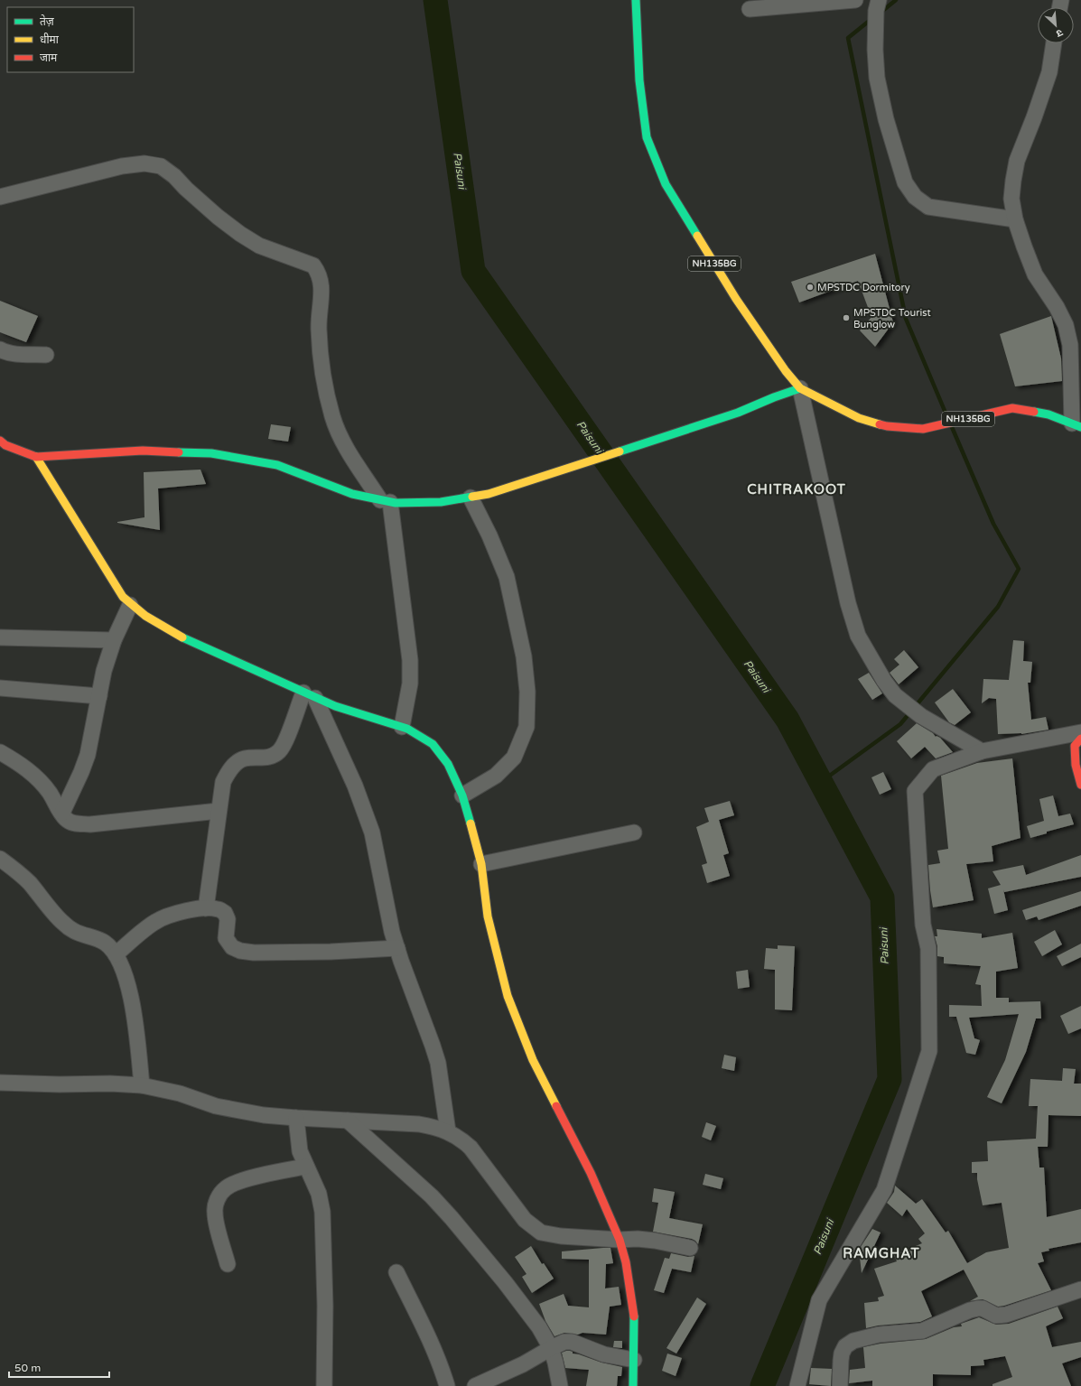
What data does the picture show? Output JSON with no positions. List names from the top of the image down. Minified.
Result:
{"streets":{"main road":["NH135BG"]},"districts":["CHITRAKOOT","RAMGHAT"],"water":["Paisuni"],"places":["MPSTDC Dormitory","MPSTDC Tourist Bunglow"],"legend":["तेज़","धीमा","जाम"],"scale_bar":"50 m","north":"bottom right"}
